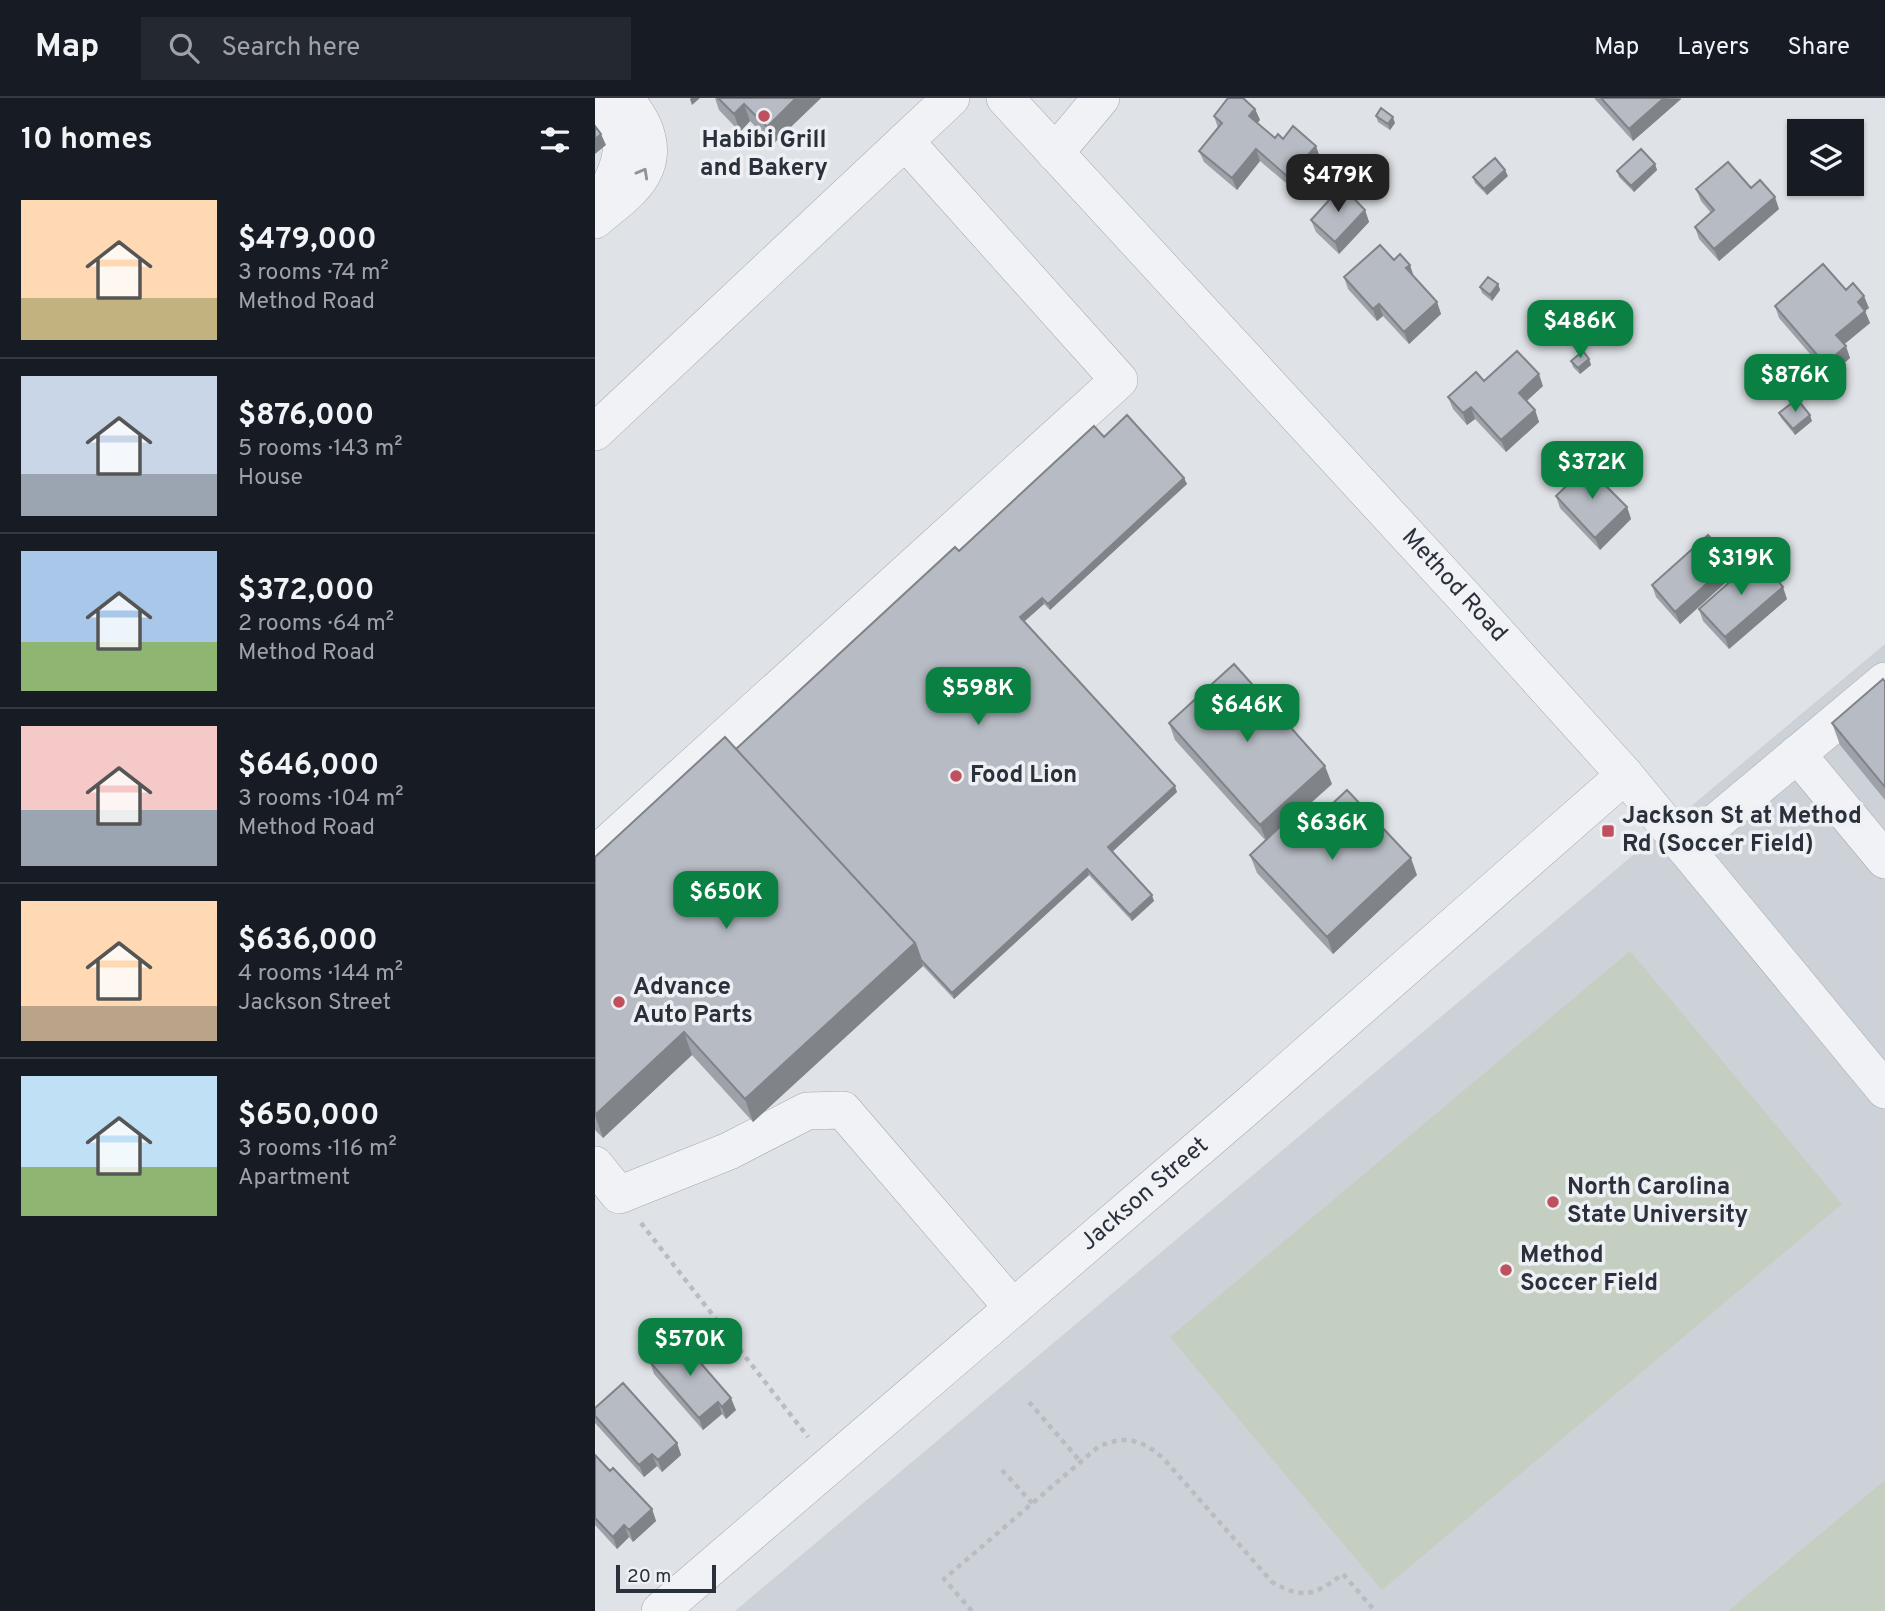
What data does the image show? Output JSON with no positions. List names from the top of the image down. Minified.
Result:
{"streets":{"street":["Method Road","Jackson Street"]},"crossings":[["Method Road","Jackson Street"]],"places":{"other":["Habibi Grill and Bakery","Food Lion","Advance Auto Parts","North Carolina State University","Method Soccer Field"],"transit":["Jackson St at Method Rd (Soccer Field)"]},"scale_bar":"20 m","page":{"header":"Map","search":"Search here","nav":["Map","Layers","Share"],"heading":"10 homes","price":["$479K","$486K","$876K","$372K","$319K","$598K","$646K","$636K","$650K","$570K"],"list":[{"name":"$479,000","note":"3 rooms · 74 m² · Method Road"},{"name":"$876,000","note":"5 rooms · 143 m² · House"},{"name":"$372,000","note":"2 rooms · 64 m² · Method Road"},{"name":"$646,000","note":"3 rooms · 104 m² · Method Road"},{"name":"$636,000","note":"4 rooms · 144 m² · Jackson Street"},{"name":"$650,000","note":"3 rooms · 116 m² · Apartment"}],"scale":"20 m"}}
